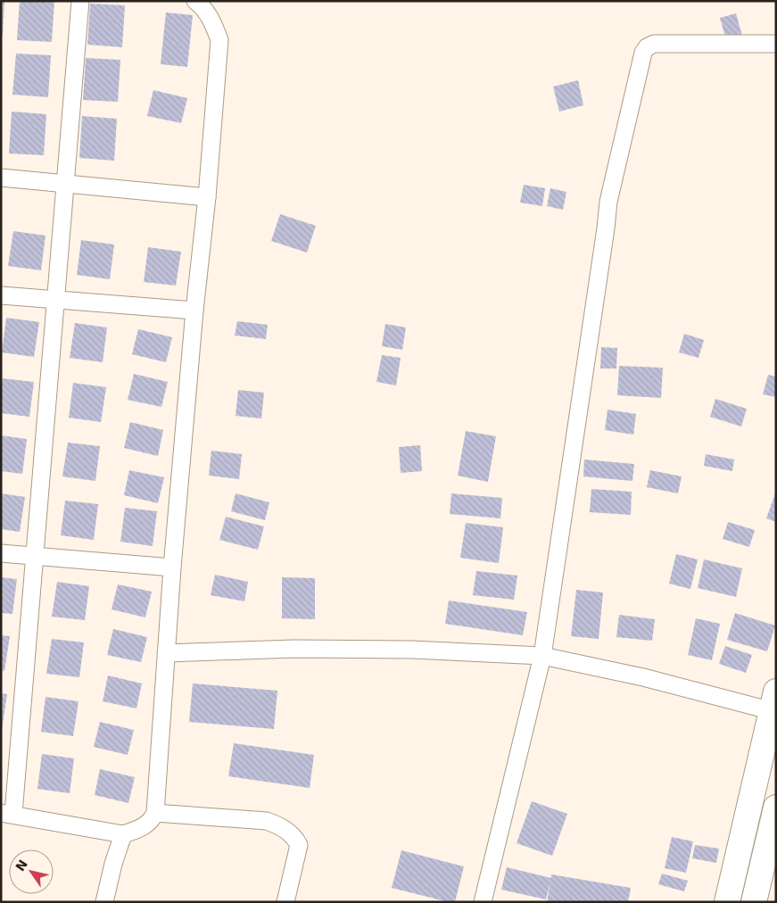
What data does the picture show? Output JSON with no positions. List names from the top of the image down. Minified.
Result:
{"north":"top left"}
